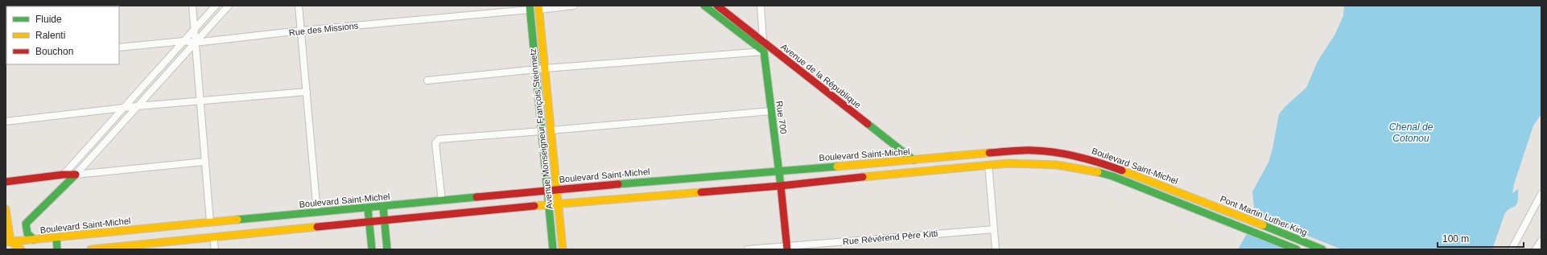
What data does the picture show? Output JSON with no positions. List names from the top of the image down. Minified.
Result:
{"streets":{"main road":["Avenue de la République","Rue 700","Avenue Monseigneur François Steinmetz","Boulevard Saint-Michel","Pont Martin Luther King"],"street":["Rue des Missions","Rue Révérend Père Kitti"]},"crossings":[["Rue des Missions","Avenue Monseigneur François Steinmetz"],["Avenue de la République","Boulevard Saint-Michel"],["Rue 700","Boulevard Saint-Michel"],["Rue 700","Rue Révérend Père Kitti"],["Avenue Monseigneur François Steinmetz","Boulevard Saint-Michel"],["Boulevard Saint-Michel","Pont Martin Luther King"]],"water":["Chenal de Cotonou"],"legend":["Fluide","Ralenti","Bouchon"],"scale_bar":"100 m"}
